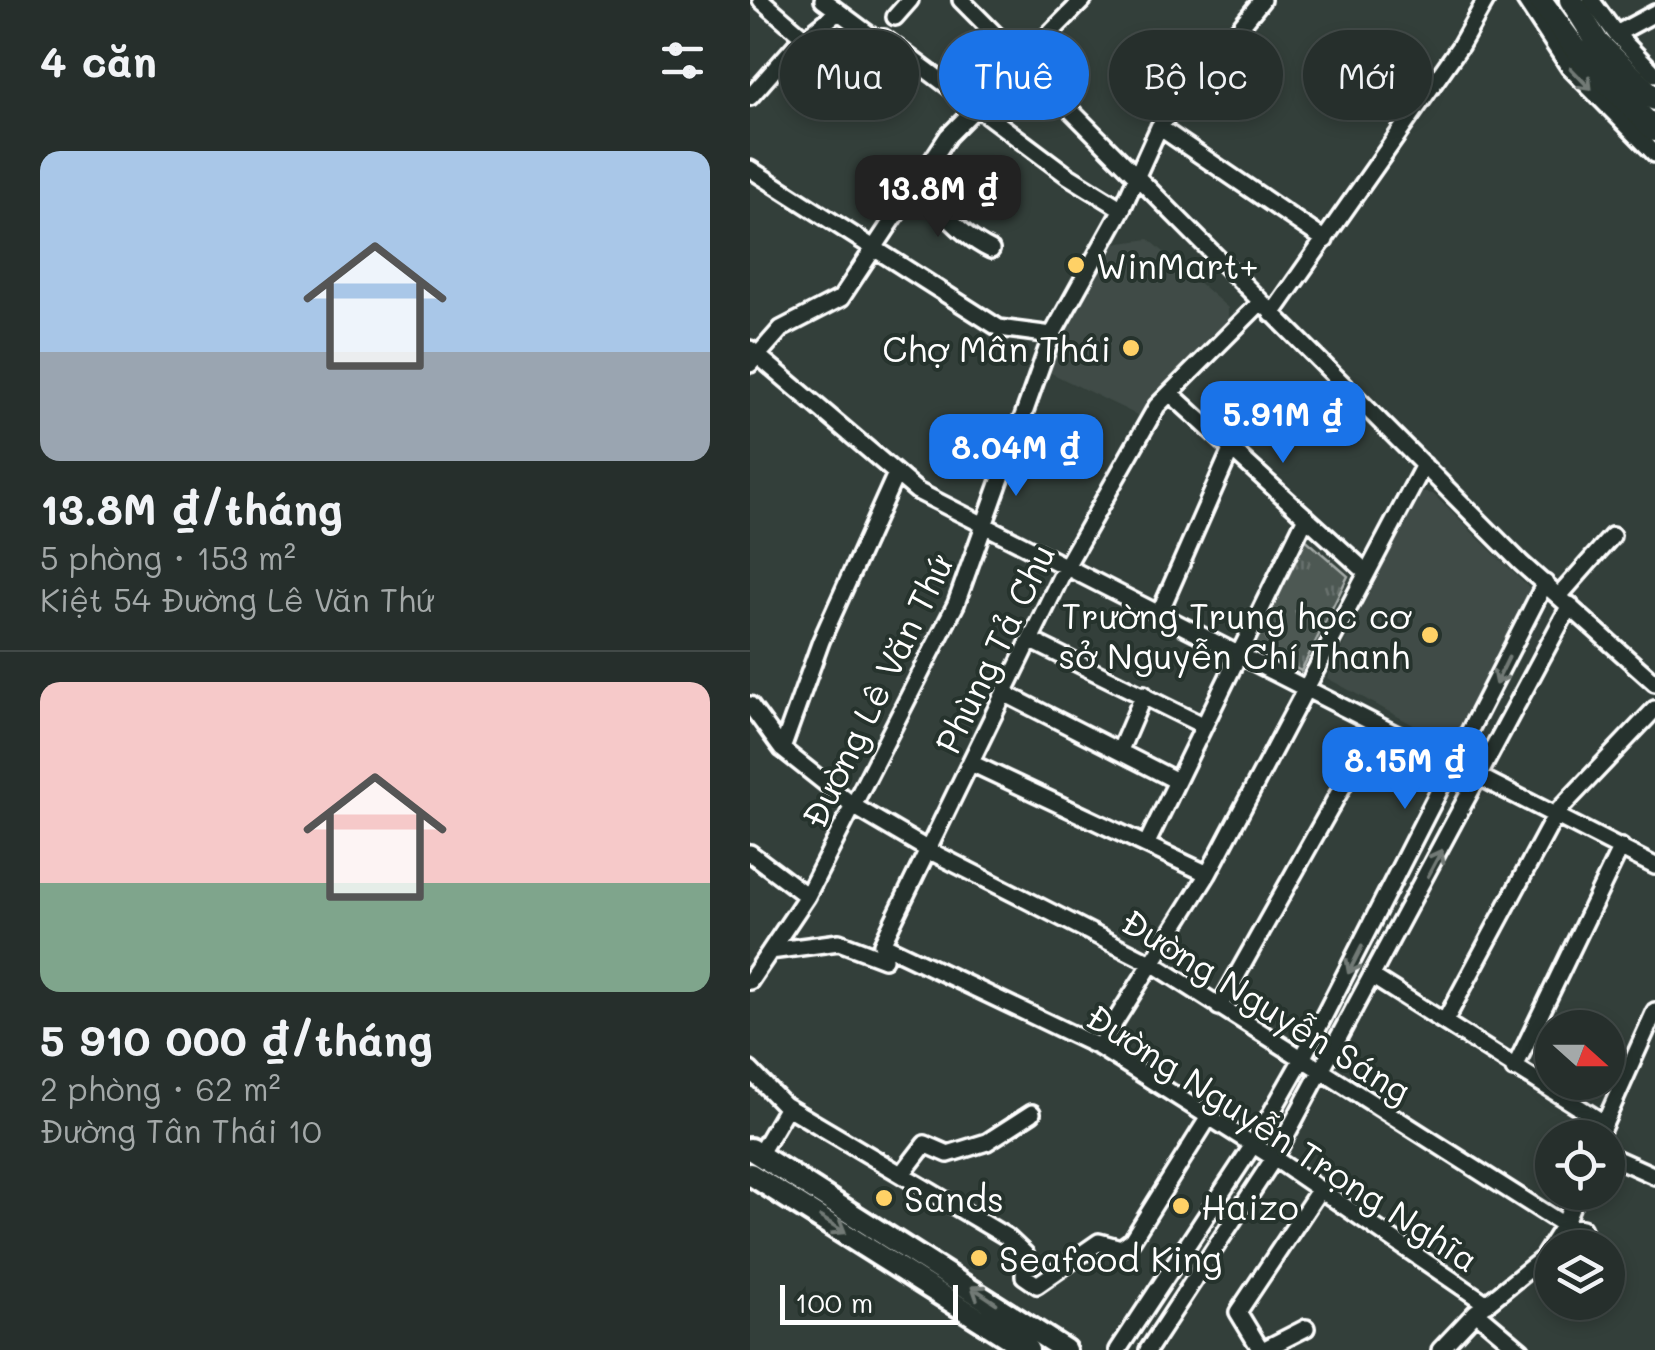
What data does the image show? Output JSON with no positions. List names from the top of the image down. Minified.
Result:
{"streets":{"street":["Phùng Tả Chu","Đường Lê Văn Thứ","Đường Nguyễn Sáng","Đường Nguyễn Trọng Nghĩa"]},"crossings":[["Phùng Tả Chu","Đường Nguyễn Sáng"],["Phùng Tả Chu","Đường Nguyễn Trọng Nghĩa"],["Đường Lê Văn Thứ","Đường Nguyễn Sáng"],["Đường Lê Văn Thứ","Đường Nguyễn Trọng Nghĩa"]],"places":["WinMart+","Chợ Mân Thái","Trường Trung học cơ sở Nguyễn Chí Thanh","Sands","Haizo","Seafood King"],"scale_bar":"100 m","north":"right","page":{"heading":"4 căn","chip":["Mua","Thuê","Bộ lọc","Mới"],"list":[{"name":"13.8M ₫/tháng","note":"5 phòng · 153 m² · Kiệt 54 Đường Lê Văn Thứ"},{"name":"5 910 000 ₫/tháng","note":"2 phòng · 62 m² · Đường Tân Thái 10"}],"price":["13.8M ₫","5.91M ₫","8.04M ₫","8.15M ₫"],"scale":"100 m"}}
